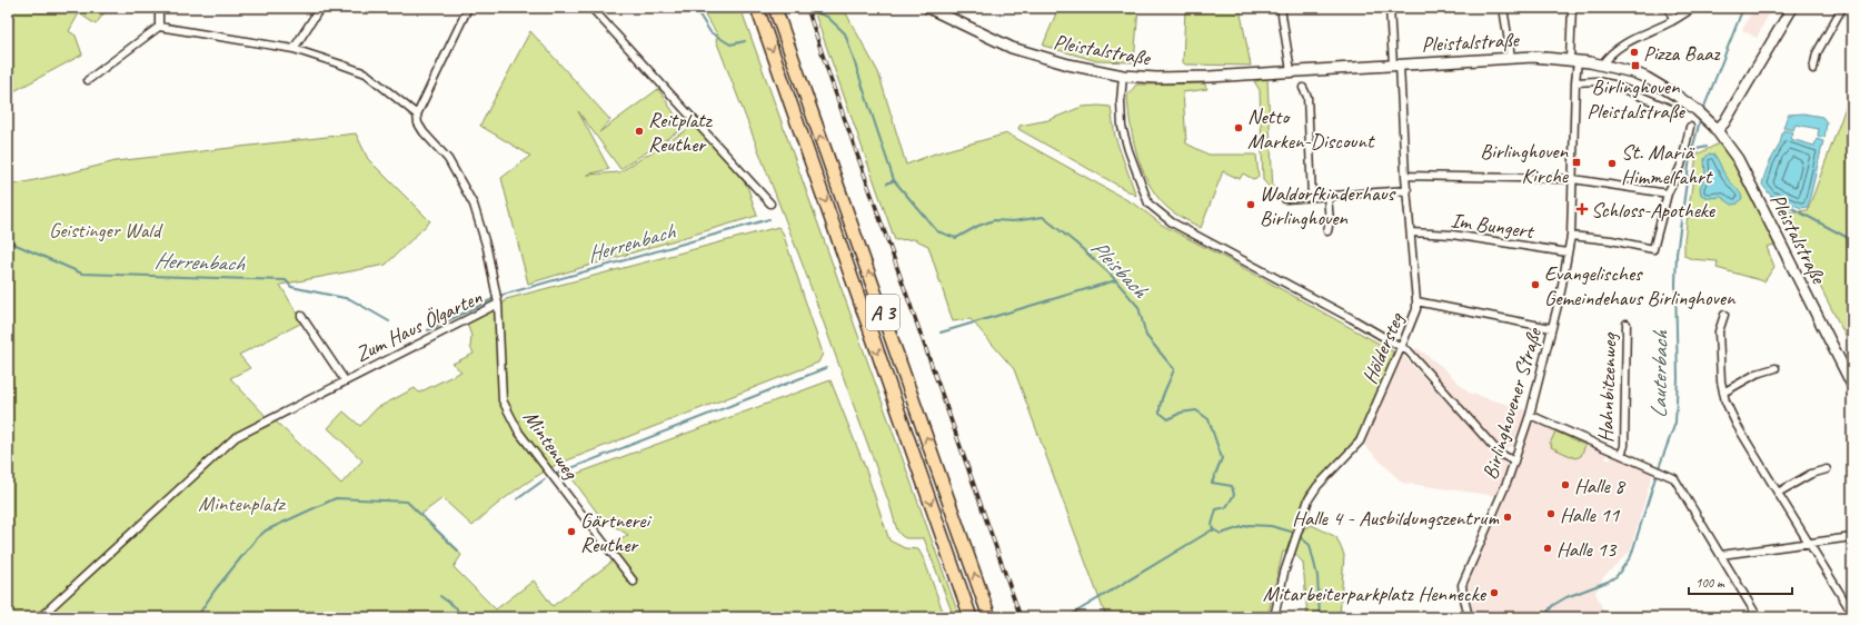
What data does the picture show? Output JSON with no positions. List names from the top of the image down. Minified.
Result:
{"streets":{"highway":["A 3"],"main road":["Pleistalstraße"],"street":["Im Bungert","Zum Haus Ölgarten","Höldersteg","Hahnbitzenweg","Birlinghovener Straße","Mintenweg"]},"crossings":[["Pleistalstraße","Höldersteg"],["Pleistalstraße","Birlinghovener Straße"],["Im Bungert","Höldersteg"],["Im Bungert","Birlinghovener Straße"],["Zum Haus Ölgarten","Mintenweg"]],"water":["Herrenbach","Pleisbach","Lauterbach"],"parks":["Geistinger Wald","Mintenplatz"],"places":{"other":["Pizza Baaz","Netto Marken-Discount","Reitplatz Reuther","St. Mariä Himmelfahrt","Waldorfkinderhaus Birlinghoven","Evangelisches Gemeindehaus Birlinghoven","Halle 8","Halle 11","Halle 4 - Ausbildungszentrum","Gärtnerei Reuther","Halle 13","Mitarbeiterparkplatz Hennecke"],"transit":["Birlinghoven Pleistalstraße","Birlinghoven Kirche"],"health":["Schloss-Apotheke"]},"scale_bar":"100 m"}
